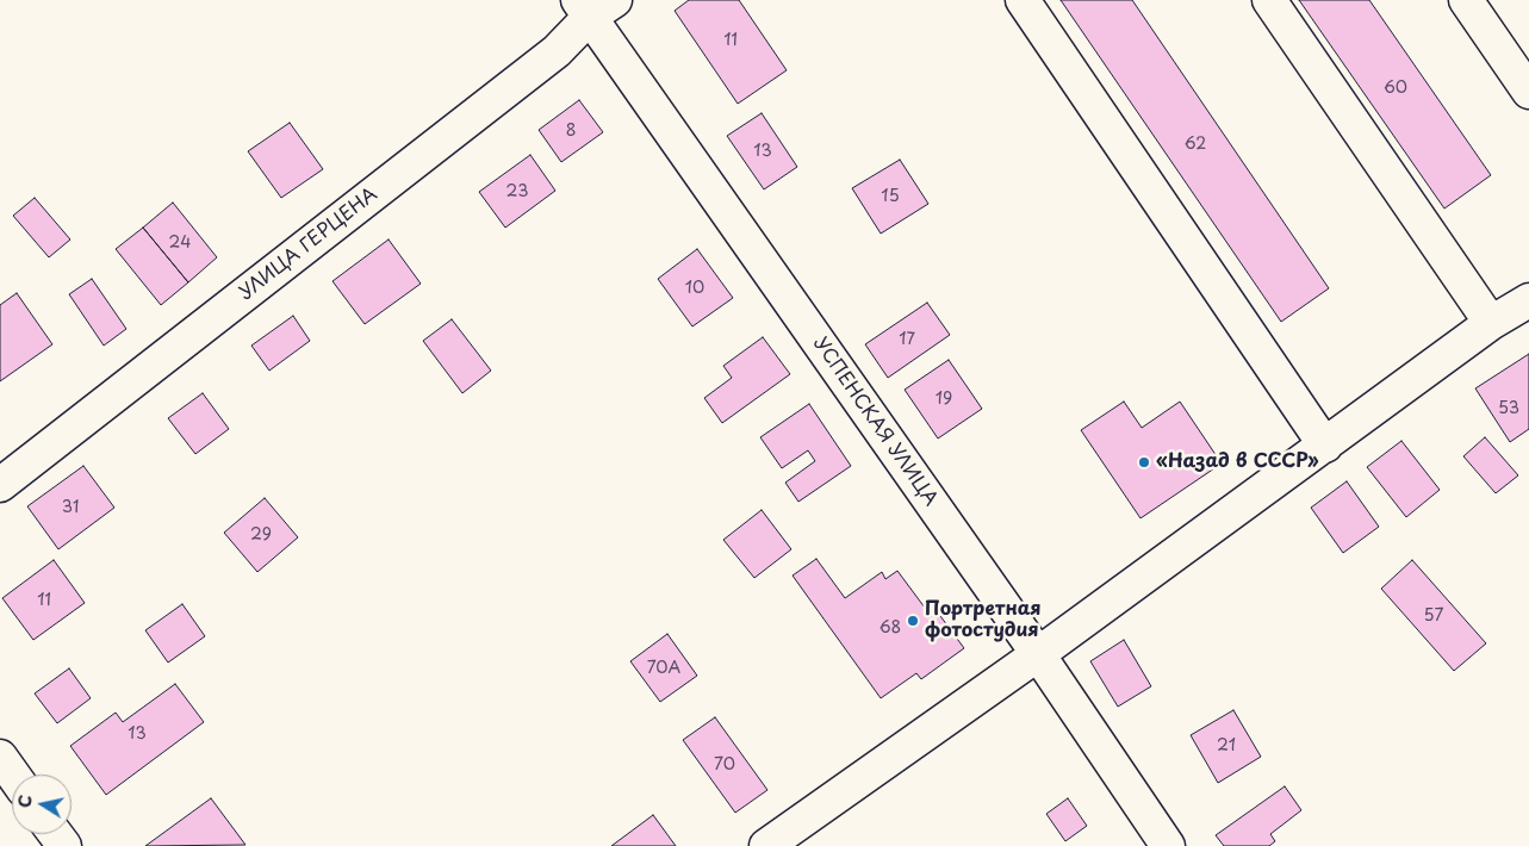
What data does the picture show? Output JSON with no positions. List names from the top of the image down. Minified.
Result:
{"streets":{"street":["УЛИЦА ГЕРЦЕНА","УСПЕНСКАЯ УЛИЦА"]},"crossings":[["УЛИЦА ГЕРЦЕНА","УСПЕНСКАЯ УЛИЦА"]],"places":["«Назад в СССР»","Портретная фотостудия"],"house_numbers":["11","60","8","62","13","23","15","24","10","17","19","53","31","29","11","57","68","70А","13","21","70"],"north":"left"}
